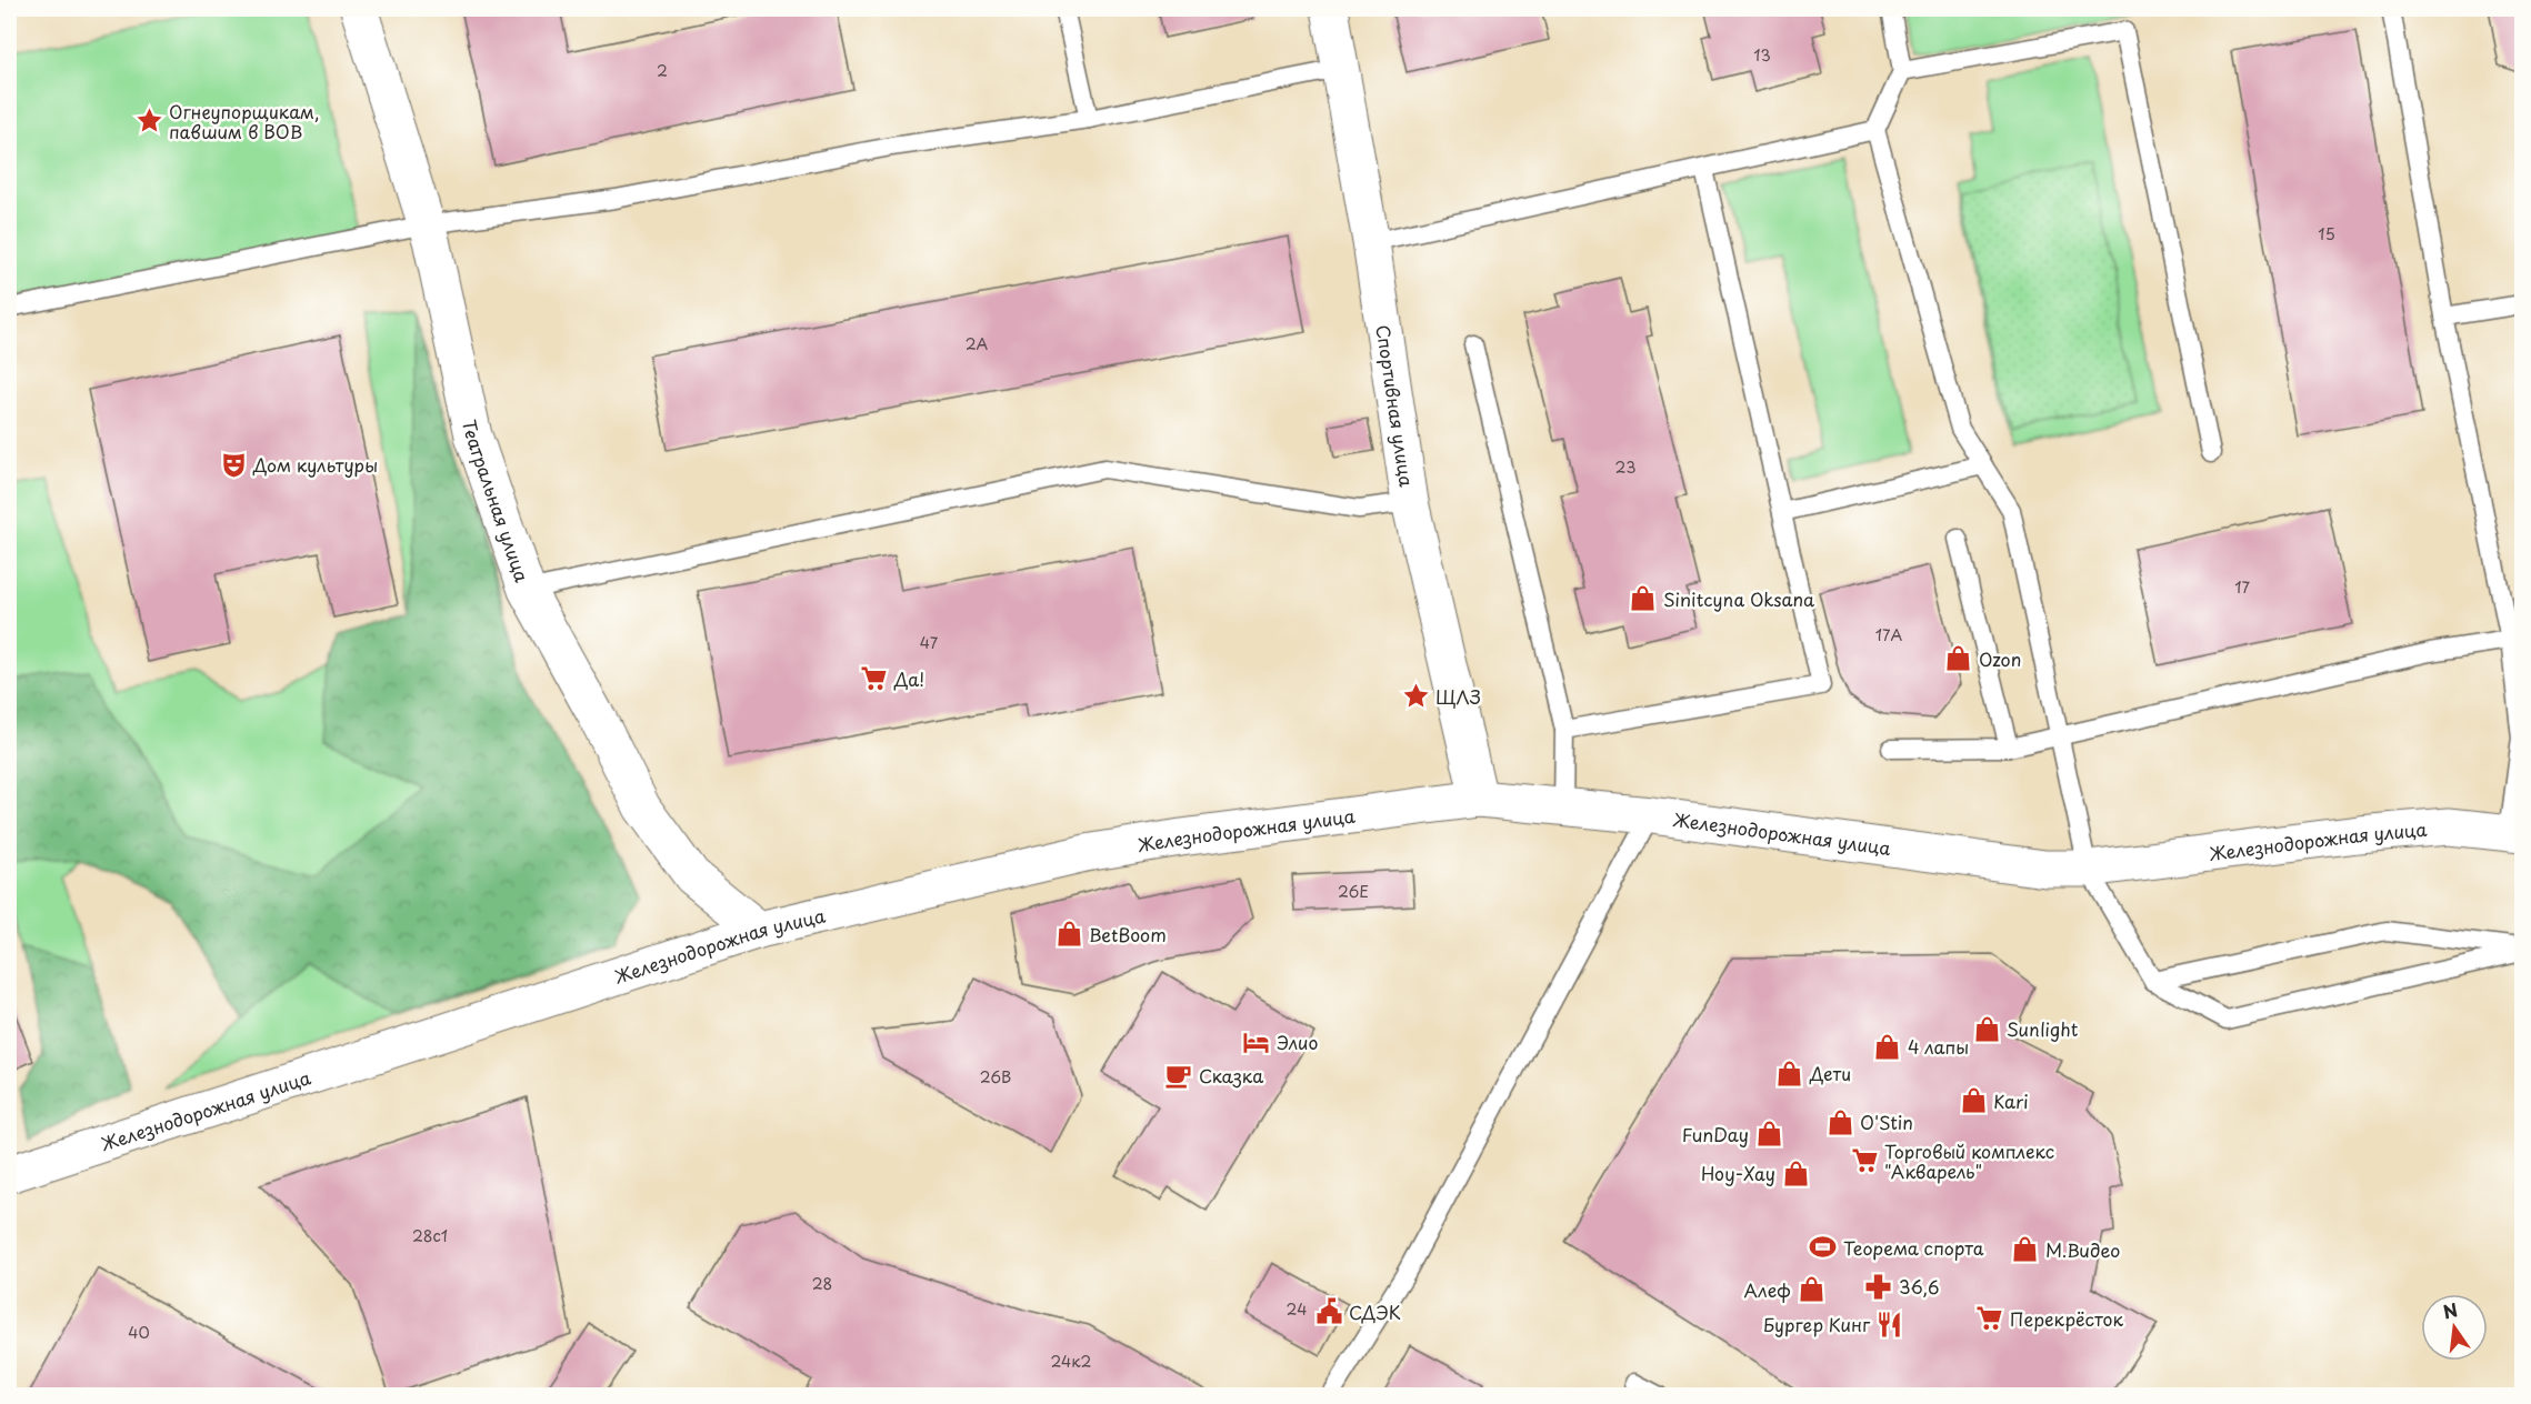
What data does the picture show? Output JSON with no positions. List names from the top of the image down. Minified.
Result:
{"streets":{"main road":["Спортивная улица","Театральная улица","Железнодорожная улица"]},"crossings":[["Спортивная улица","Железнодорожная улица"],["Театральная улица","Железнодорожная улица"]],"places":{"place":["Огнеупорщикам, павшим в ВОВ","ЩЛЗ"],"theatre":["Дом культуры"],"shop":["Sinitcyna Oksana","Ozon","BetBoom","Sunlight","4 лапы","Дети","Kari","O'Stin","FunDay","Ноу-Хау","М.Видео","Алеф"],"supermarket":["Да!","Торговый комплекс \"Акварель\"","Перекрёсток"],"hotel":["Элио"],"cafe":["Сказка"],"sports":["Теорема спорта"],"pharmacy":["36,6"],"public building":["СДЭК"],"restaurant":["Бургер Кинг"]},"house_numbers":["13","2","15","2А","23","17","17А","47","26Е","26В","28с1","28","24","40","24к2"],"north":"top"}
